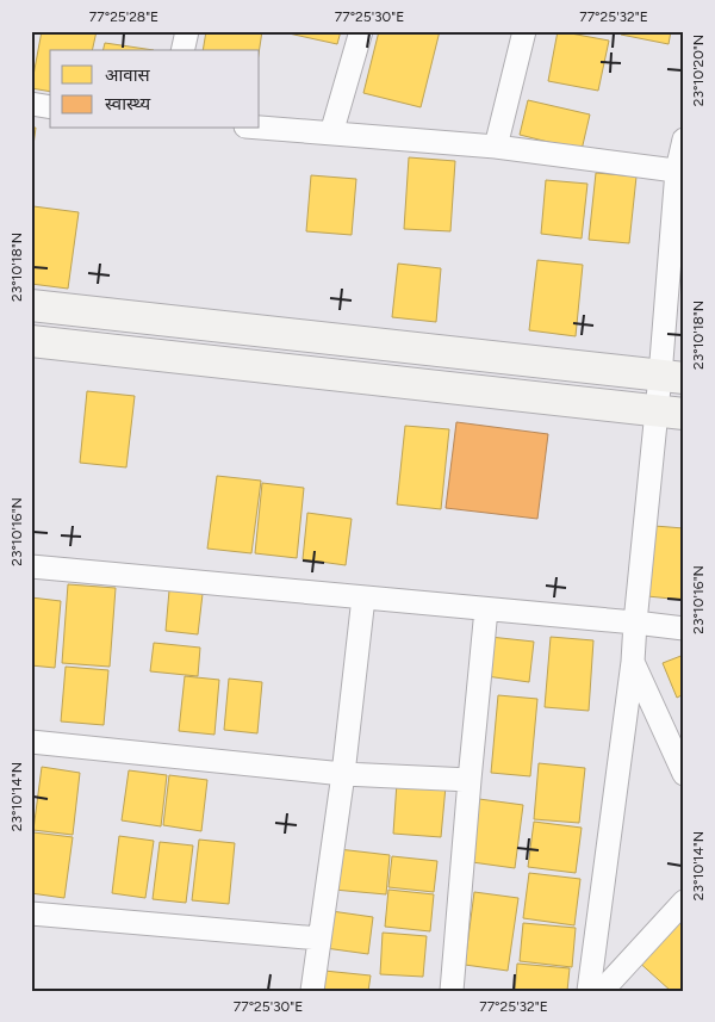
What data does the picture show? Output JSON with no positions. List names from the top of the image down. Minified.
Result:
{"legend":["आवास","स्वास्थ्य"],"coordinates":["77°25'28\"E","77°25'30\"E","77°25'32\"E","23°10'20\"N","23°10'18\"N","23°10'16\"N","23°10'14\"N"]}
